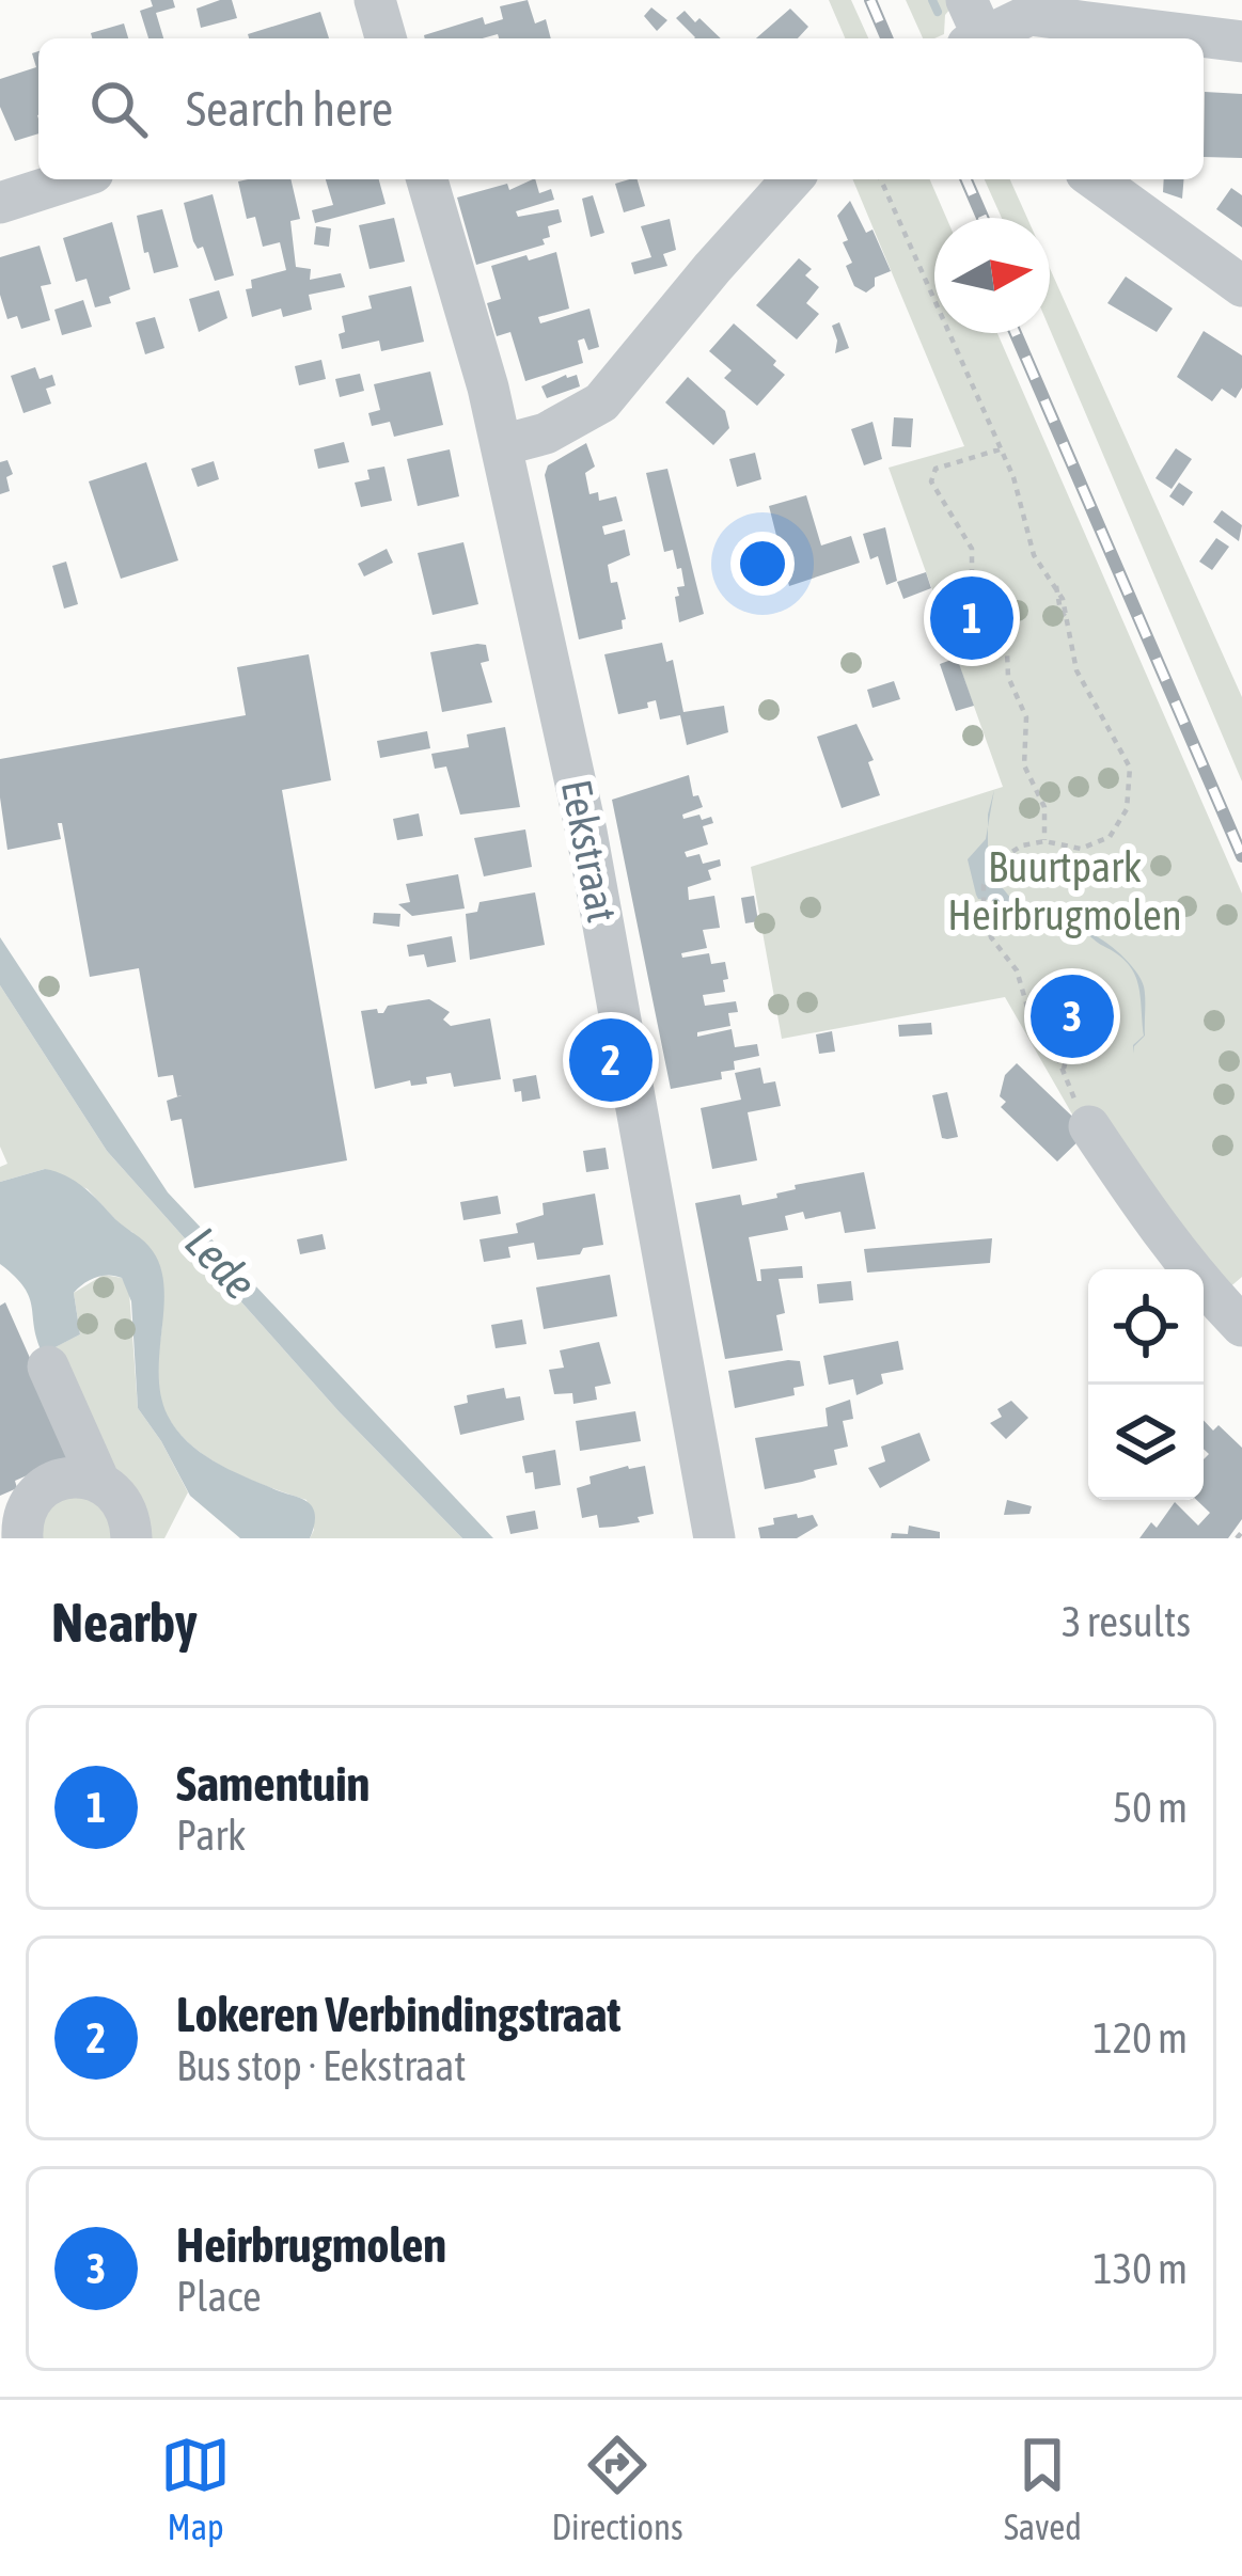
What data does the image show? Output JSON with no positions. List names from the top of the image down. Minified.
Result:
{"streets":{"street":["Eekstraat"]},"water":["Lede"],"parks":["Buurtpark Heirbrugmolen"],"north":"right","page":{"search":"Search here","pins":["1","3","2"],"heading":["Nearby","3 results"],"list":[{"mark":"1","name":"Samentuin","note":"Park","value":"50 m"},{"mark":"2","name":"Lokeren Verbindingstraat","note":"Bus stop · Eekstraat","value":"120 m"},{"mark":"3","name":"Heirbrugmolen","note":"Place","value":"130 m"}],"nav":["Map","Directions","Saved"]}}
